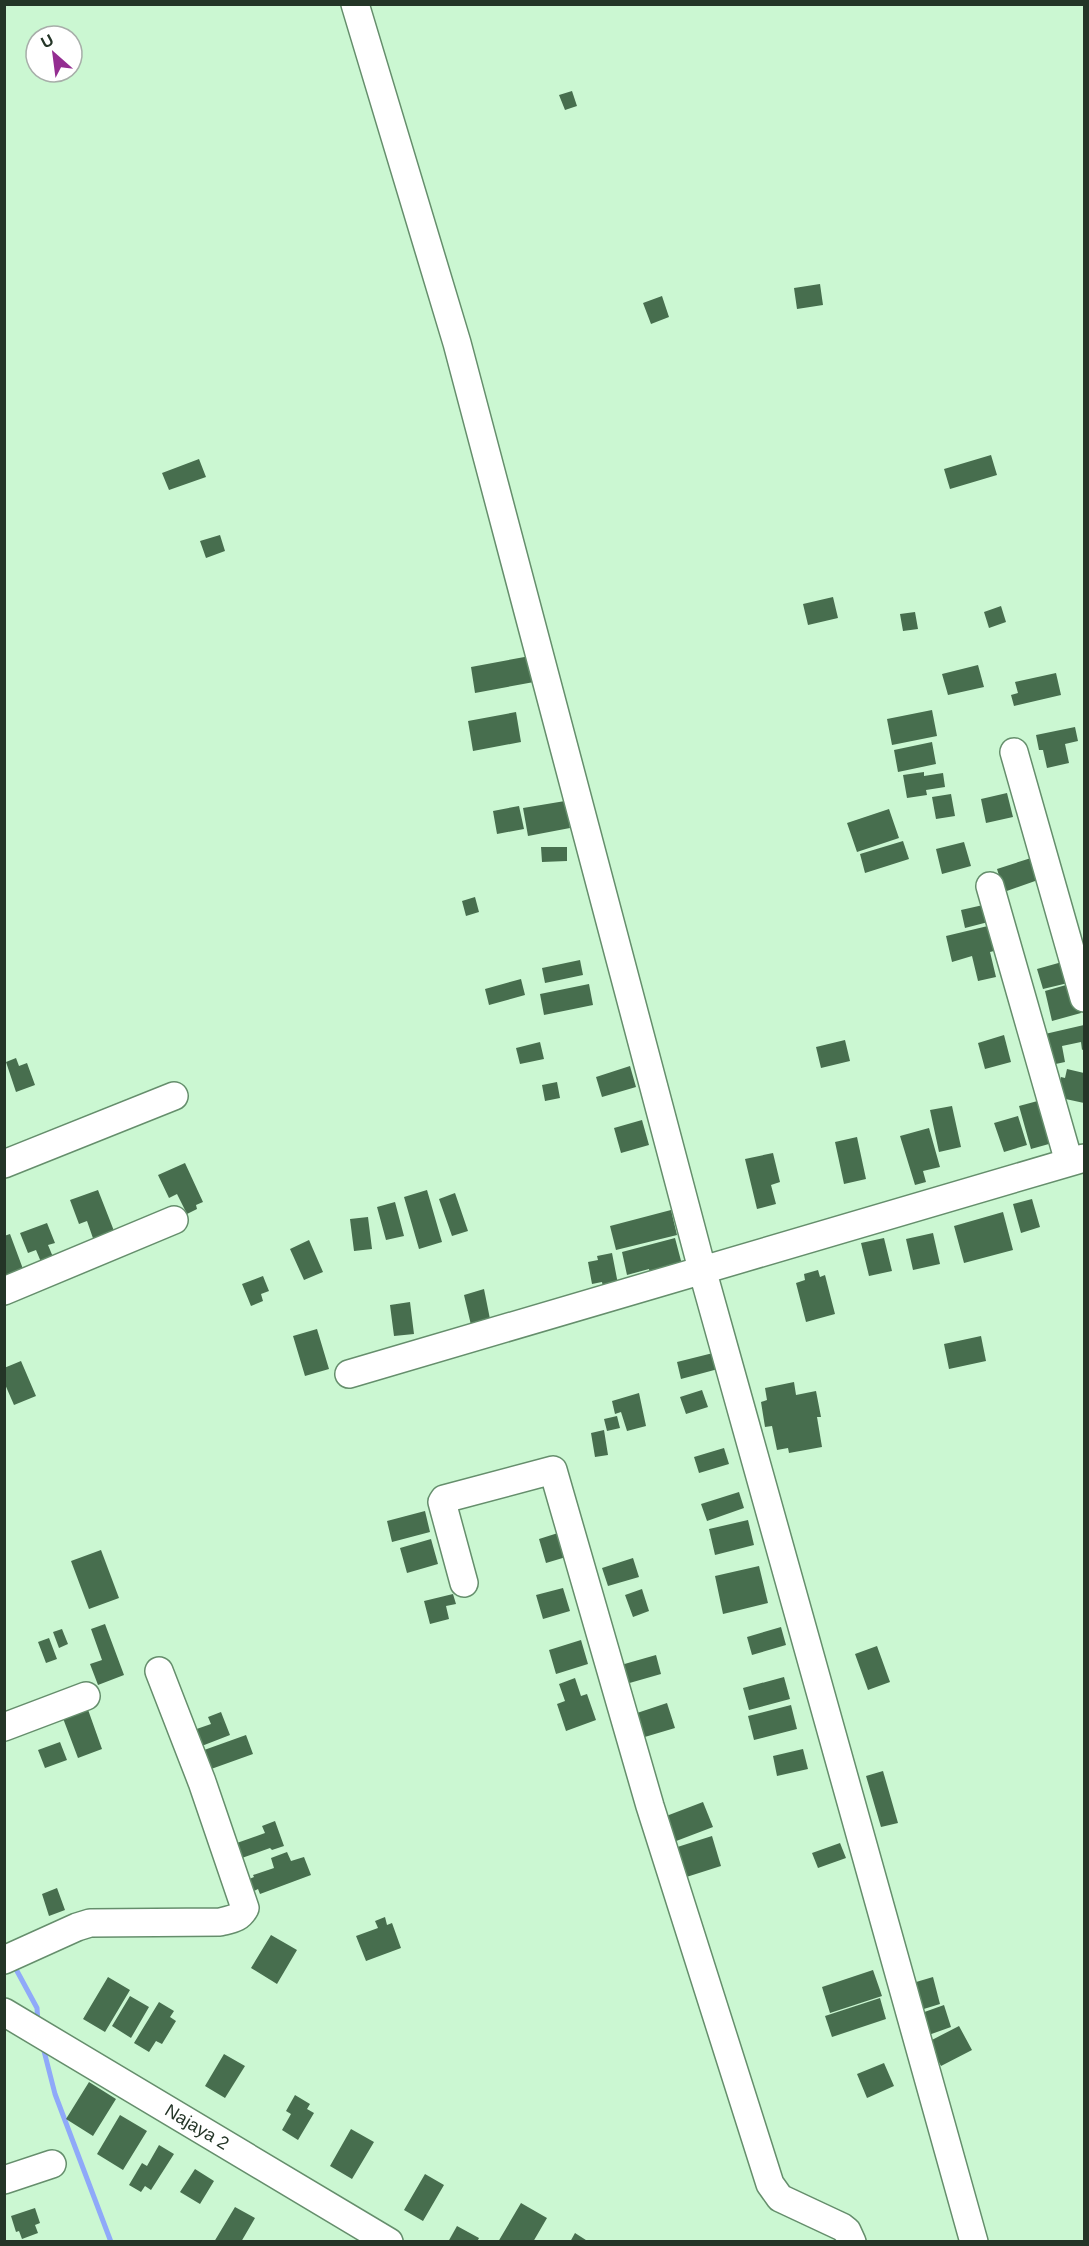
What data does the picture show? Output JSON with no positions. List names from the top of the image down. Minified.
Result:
{"streets":{"street":["Najaya 2"]},"north":"top left"}
